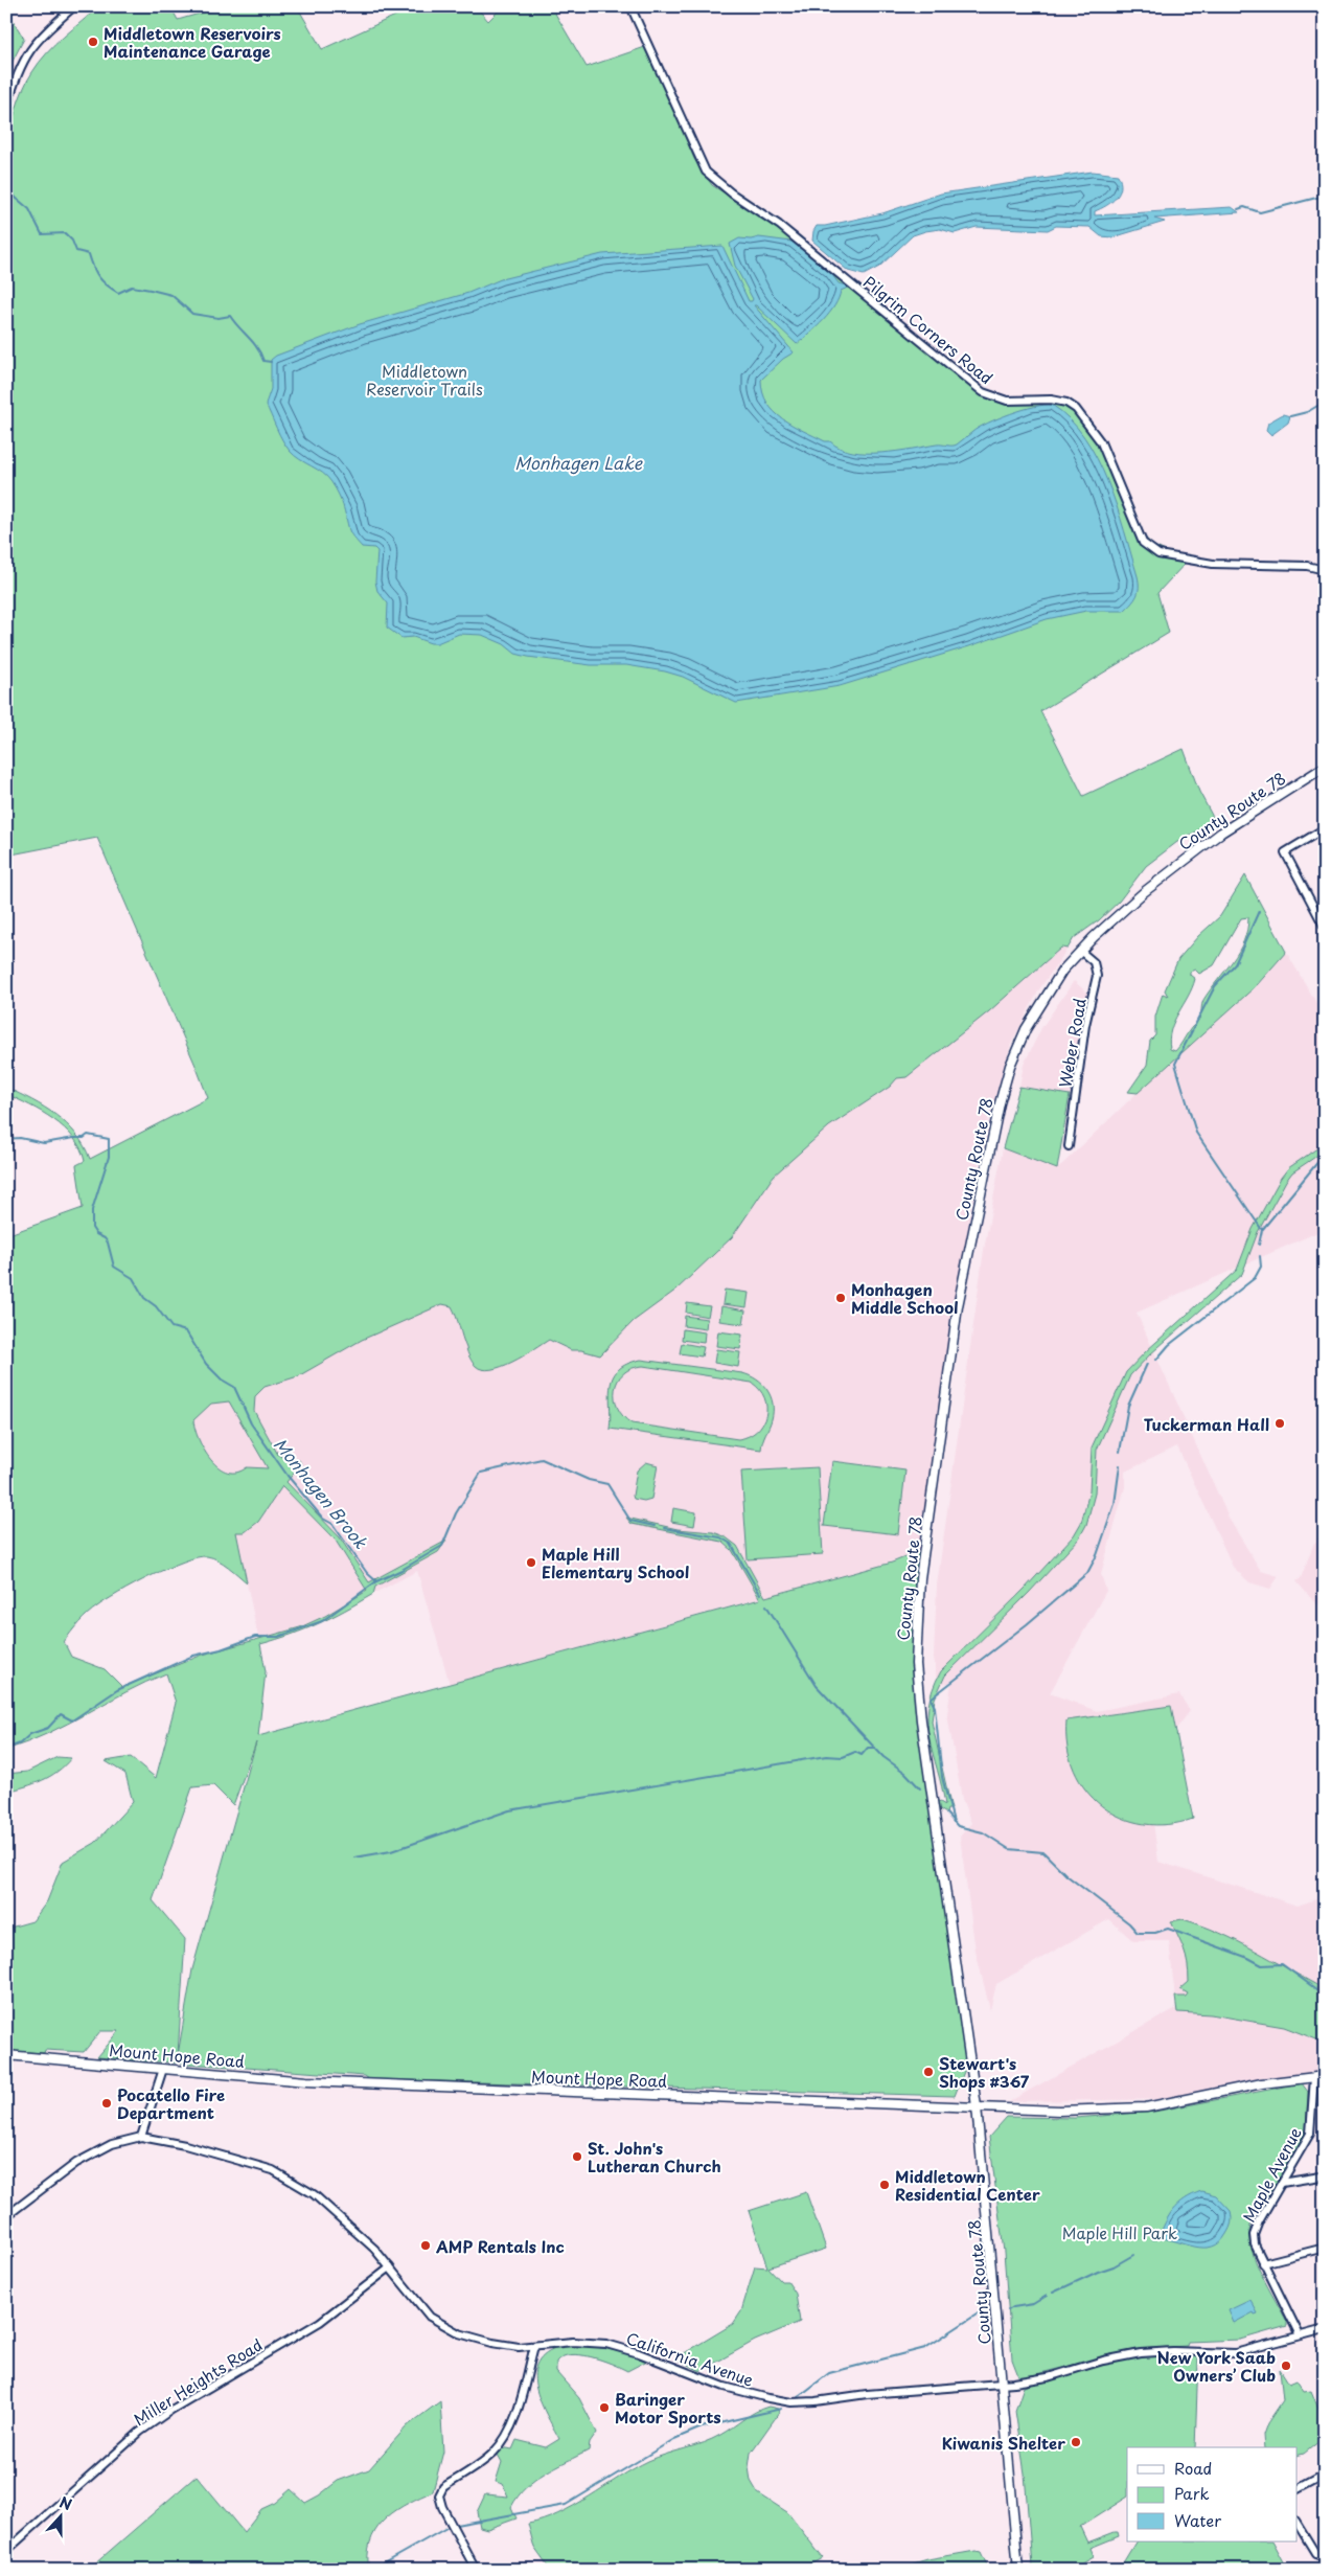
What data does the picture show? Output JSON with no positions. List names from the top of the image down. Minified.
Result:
{"streets":{"street":["Pilgrim Corners Road","County Route 78","Weber Road","Mount Hope Road","Maple Avenue","California Avenue","Miller Heights Road"]},"crossings":[["County Route 78","Weber Road"],["County Route 78","Mount Hope Road"],["County Route 78","California Avenue"],["Mount Hope Road","Maple Avenue"],["Maple Avenue","California Avenue"],["California Avenue","Miller Heights Road"]],"water":["Monhagen Lake","Monhagen Brook"],"parks":["Middletown Reservoir Trails","Maple Hill Park"],"places":["Middletown Reservoirs Maintenance Garage","Monhagen Middle School","Tuckerman Hall","Maple Hill Elementary School","Stewart's Shops #367","Pocatello Fire Department","St. John's Lutheran Church","Middletown Residential Center","AMP Rentals Inc","New York Saab Owners’ Club","Baringer Motor Sports","Kiwanis Shelter"],"legend":["Road","Park","Water"],"north":"top"}
